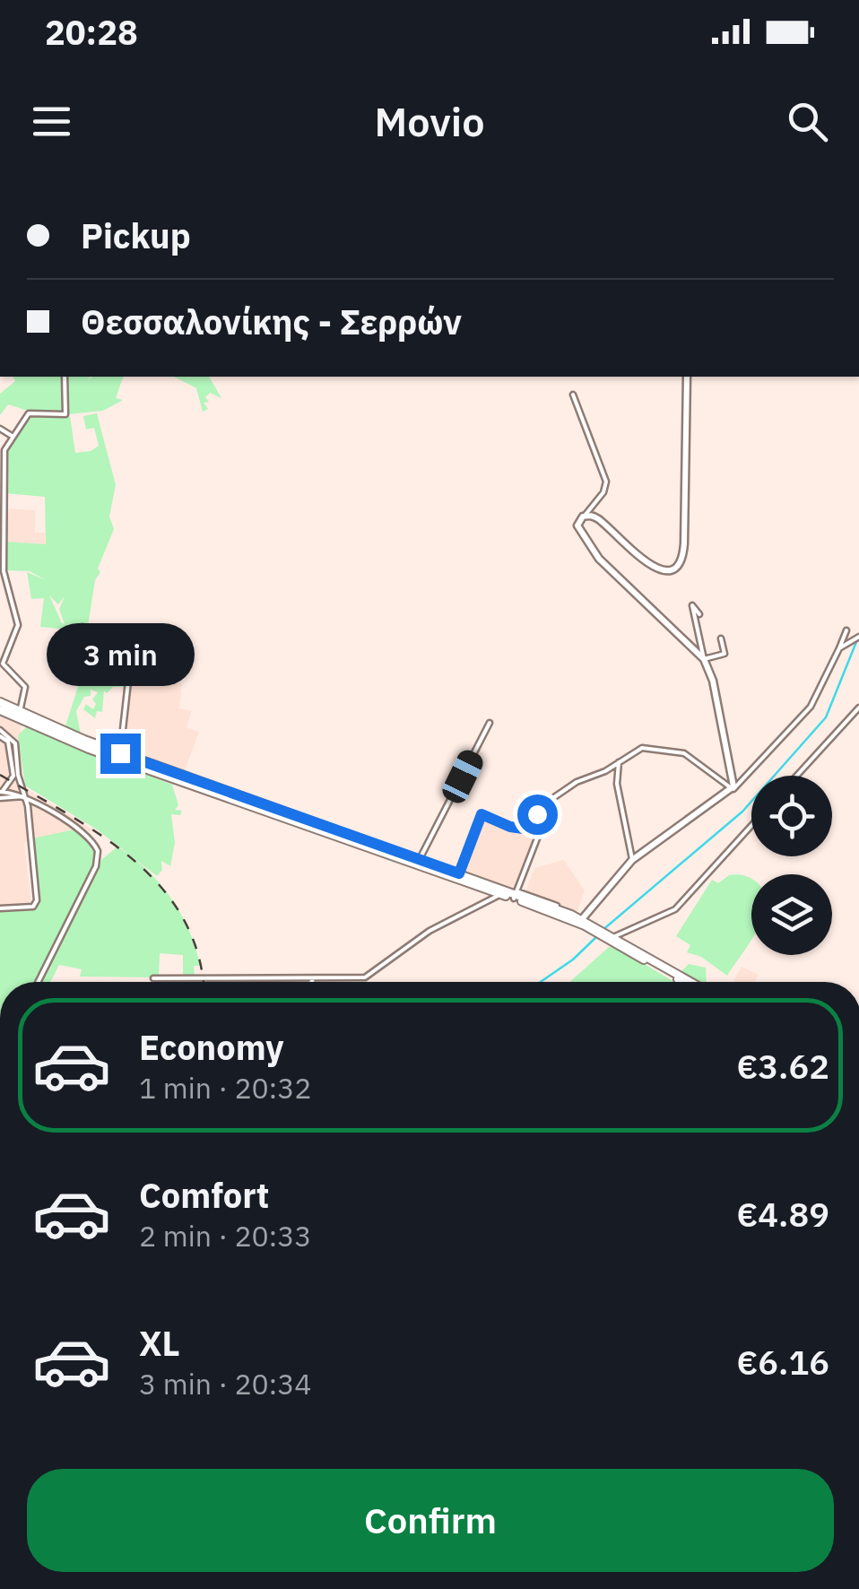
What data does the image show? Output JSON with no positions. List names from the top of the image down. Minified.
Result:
{"page":{"status":"20:28","header":"Movio","banner":["Pickup","Θεσσαλονίκης - Σερρών"],"bubble":"3 min","list":[{"name":"Economy","note":"1 min · 20:32","value":"€3.62"},{"name":"Comfort","note":"2 min · 20:33","value":"€4.89"},{"name":"XL","note":"3 min · 20:34","value":"€6.16"}],"buttons":"Confirm"}}
